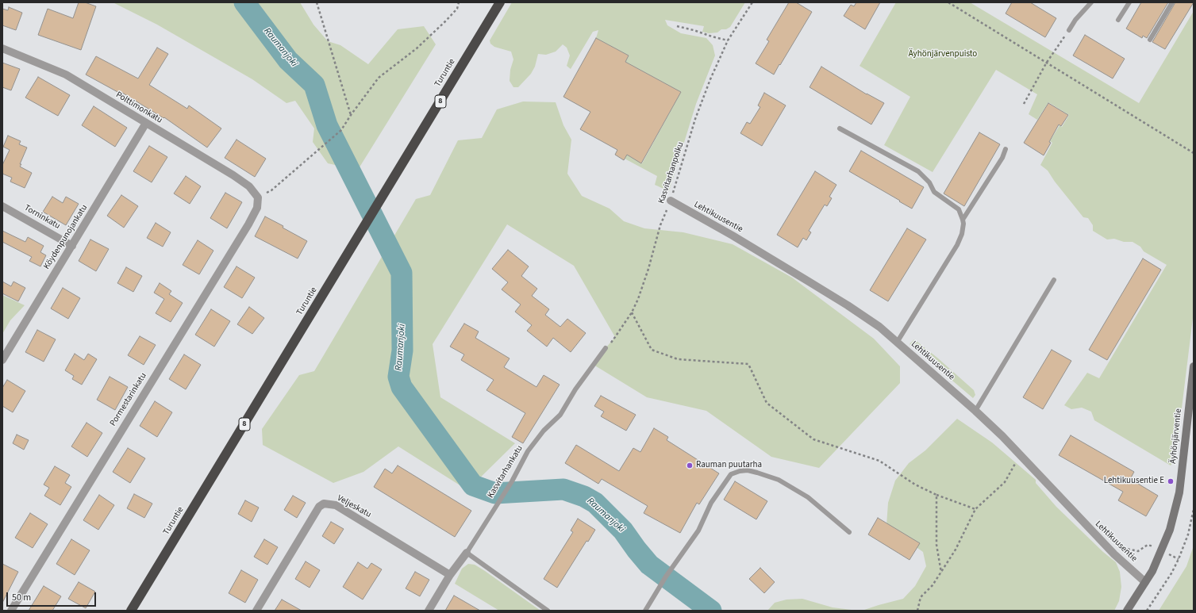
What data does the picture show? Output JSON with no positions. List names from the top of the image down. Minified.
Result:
{"streets":{"highway":["Turuntie","8"],"main road":["Äyhönjärventie"],"street":["Polttimonkatu","Torninkatu","Lehtikuusentie","Köydenpunojankatu","Pormestarinkatu","Kasvitarhankatu","Veljeskatu"],"path":["Kasvitarhanpolku"]},"crossings":[["Polttimonkatu","Köydenpunojankatu"],["Polttimonkatu","Pormestarinkatu"],["Kasvitarhanpolku","Lehtikuusentie"],["Kasvitarhanpolku","Kasvitarhankatu"],["Torninkatu","Köydenpunojankatu"],["Lehtikuusentie","Äyhönjärventie"],["Kasvitarhankatu","Veljeskatu"]],"water":["Raumanjoki"],"parks":["Äyhönjärvenpuisto"],"places":["Rauman puutarha","Lehtikuusentie E"],"scale_bar":"50 m"}
